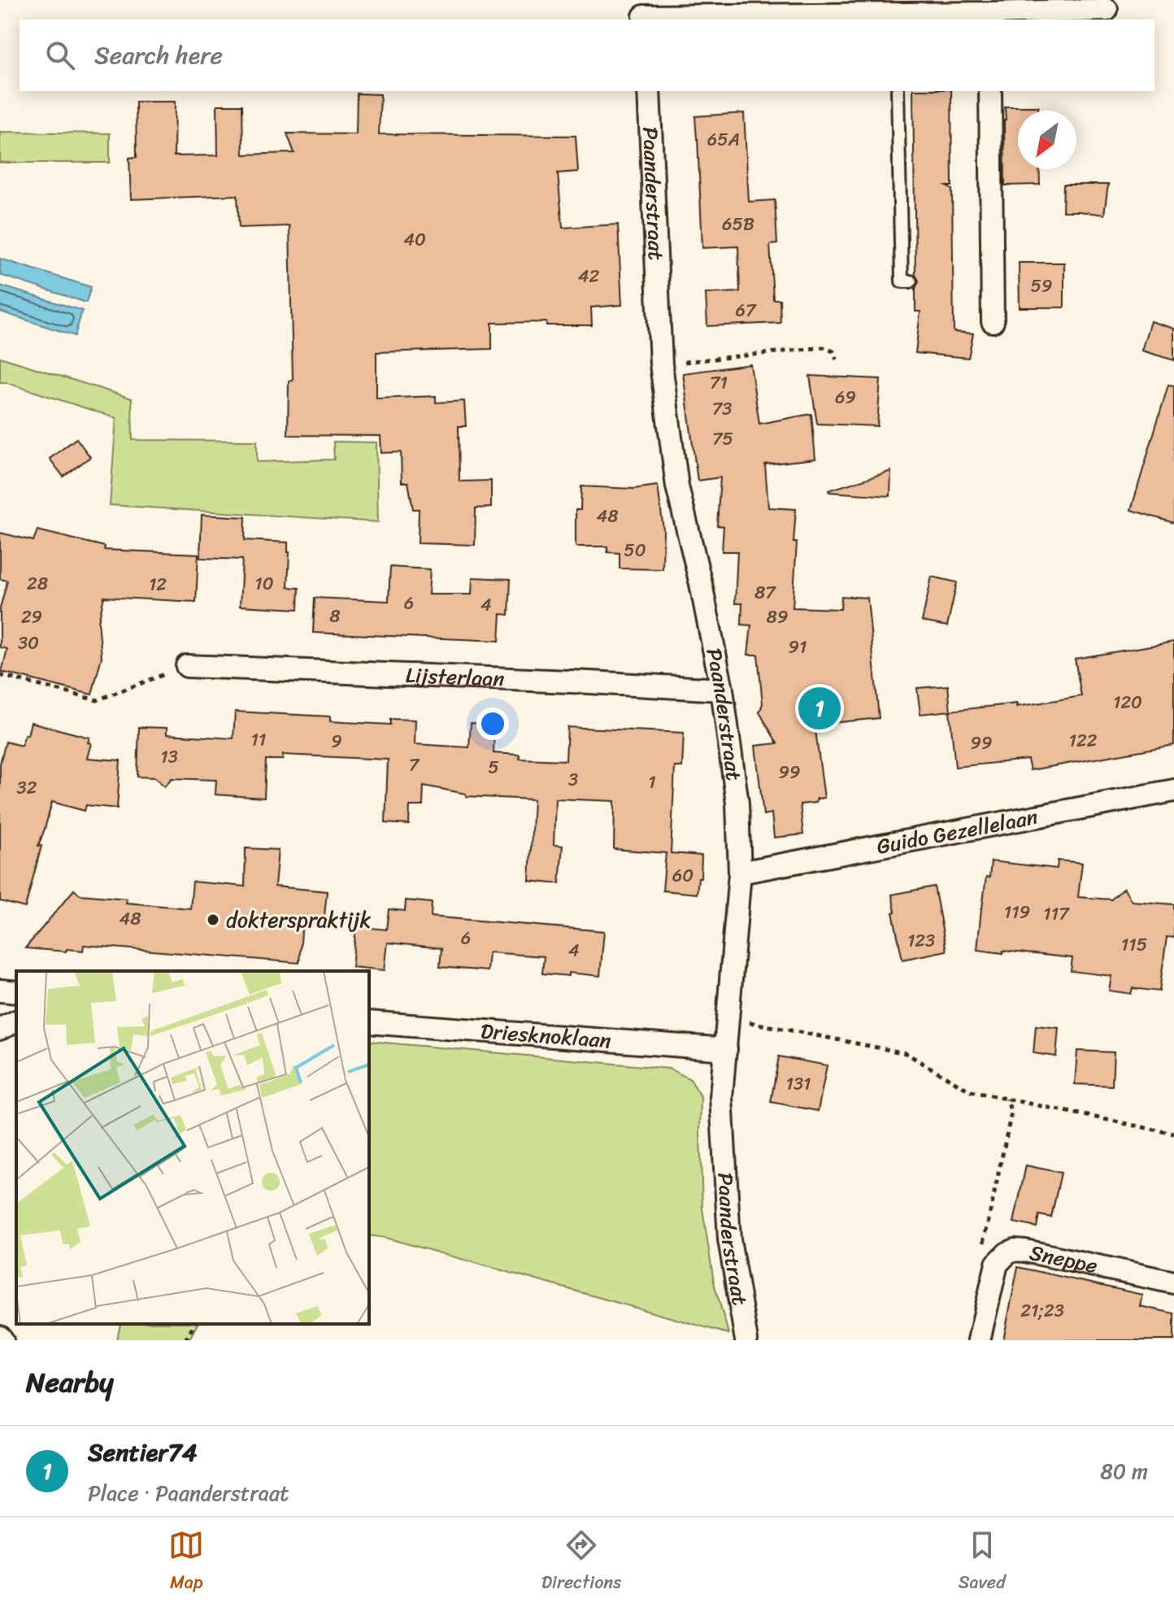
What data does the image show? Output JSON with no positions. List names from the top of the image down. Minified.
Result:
{"streets":{"street":["Paanderstraat","Lijsterlaan","Guido Gezellelaan","Driesknoklaan","Sneppe"]},"crossings":[["Paanderstraat","Lijsterlaan"],["Paanderstraat","Guido Gezellelaan"],["Paanderstraat","Driesknoklaan"]],"places":["dokterspraktijk"],"house_numbers":["65A","65B","40","42","59","67","71","69","73","75","48","50","28","10","12","87","6","4","8","29","89","30","91","120","11","122","9","99","13","7","5","99","3","1","32","60","119","117","48","6","123","115","4","131","21;23"],"north":"bottom left","page":{"search":"Search here","pins":"1","heading":"Nearby","list":[{"mark":"1","name":"Sentier74","note":"Place · Paanderstraat","value":"80 m"}],"nav":["Map","Directions","Saved"]}}
